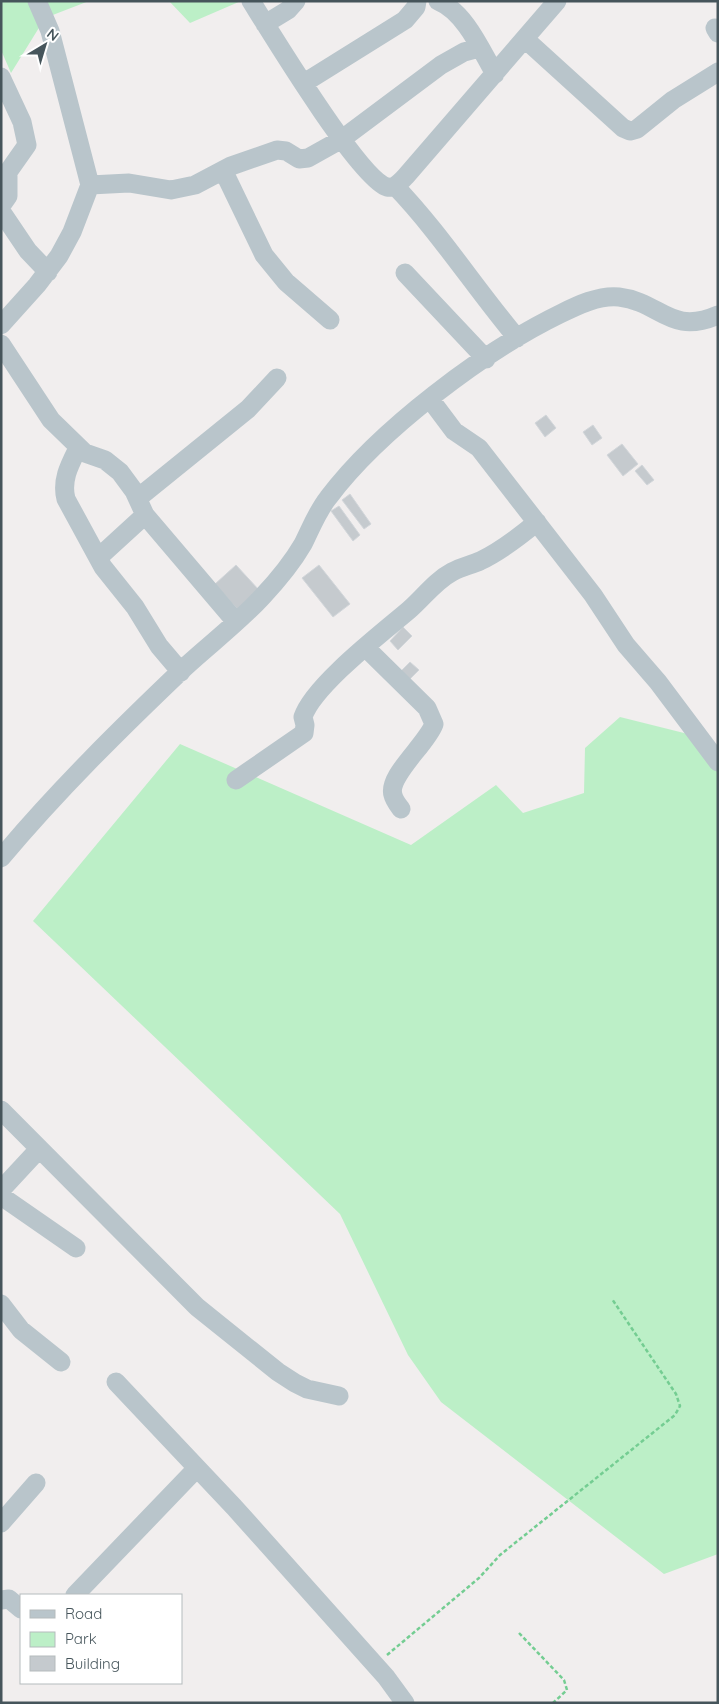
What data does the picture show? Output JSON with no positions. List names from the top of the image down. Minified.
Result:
{"legend":["Road","Park","Building"],"north":"top right"}
